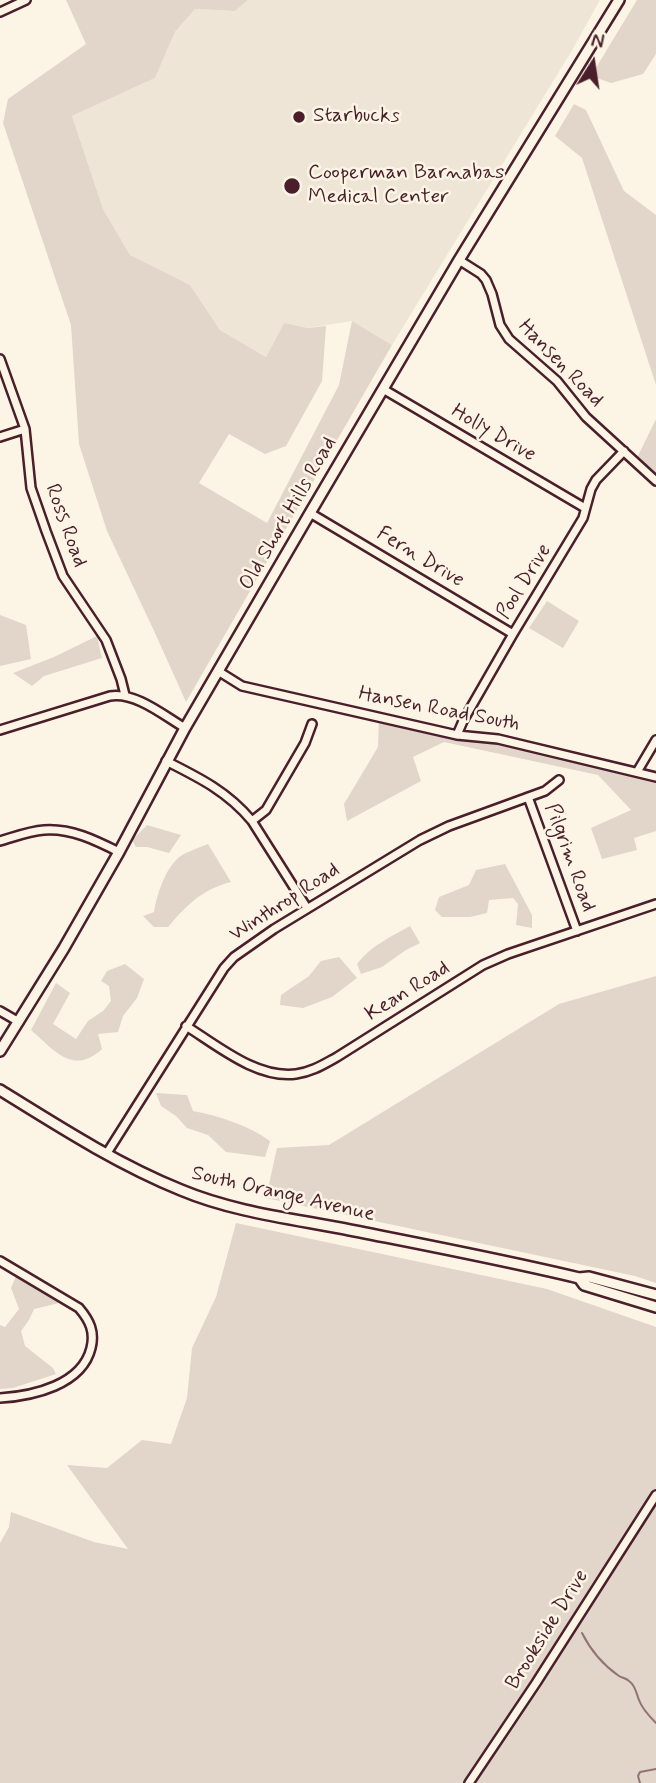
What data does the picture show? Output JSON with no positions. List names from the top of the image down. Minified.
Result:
{"streets":{"main road":["Old Short Hills Road","South Orange Avenue"],"street":["Hansen Road","Holly Drive","Ross Road","Fern Drive","Pool Drive","Hansen Road South","Pilgrim Road","Winthrop Road","Kean Road","Brookside Drive"]},"crossings":[["Hansen Road","Old Short Hills Road"],["Hansen Road","Pool Drive"],["Holly Drive","Old Short Hills Road"],["Holly Drive","Pool Drive"],["Old Short Hills Road","Fern Drive"],["Old Short Hills Road","Hansen Road South"],["Fern Drive","Pool Drive"],["Pool Drive","Hansen Road South"],["Pilgrim Road","Winthrop Road"],["Pilgrim Road","Kean Road"],["Winthrop Road","Kean Road"],["Winthrop Road","South Orange Avenue"]],"places":["Starbucks","Cooperman Barnabas Medical Center"],"north":"top"}
